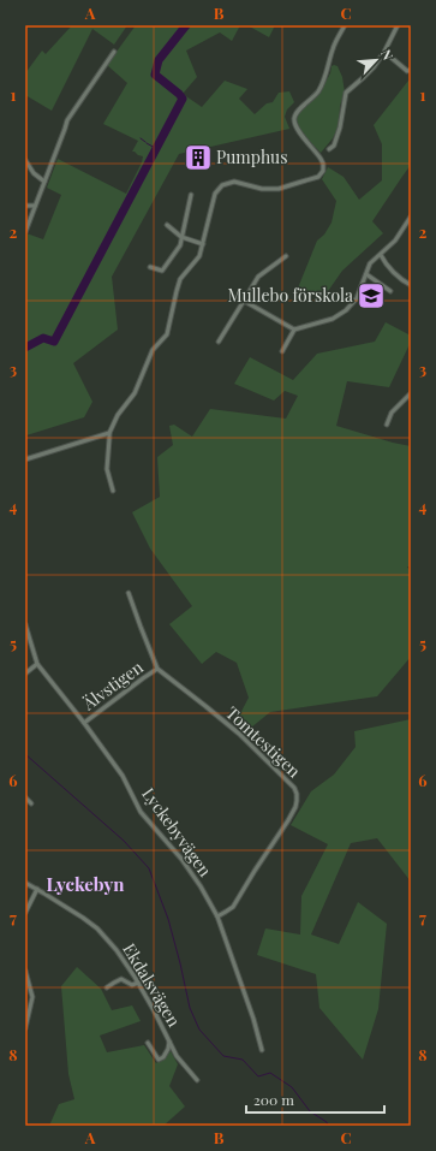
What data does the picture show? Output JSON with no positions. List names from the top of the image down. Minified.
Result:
{"streets":{"street":["Älvstigen","Tomtestigen","Lyckebyvägen","Ekdalsvägen"]},"crossings":[["Älvstigen","Tomtestigen"],["Älvstigen","Lyckebyvägen"],["Tomtestigen","Lyckebyvägen"]],"districts":["Lyckebyn"],"places":{"building":["Pumphus"],"school or university":["Mullebo förskola"]},"scale_bar":"200 m","north":"top right","grid":{"columns":["A","B","C"],"rows":["1","2","3","4","5","6","7","8"]}}
